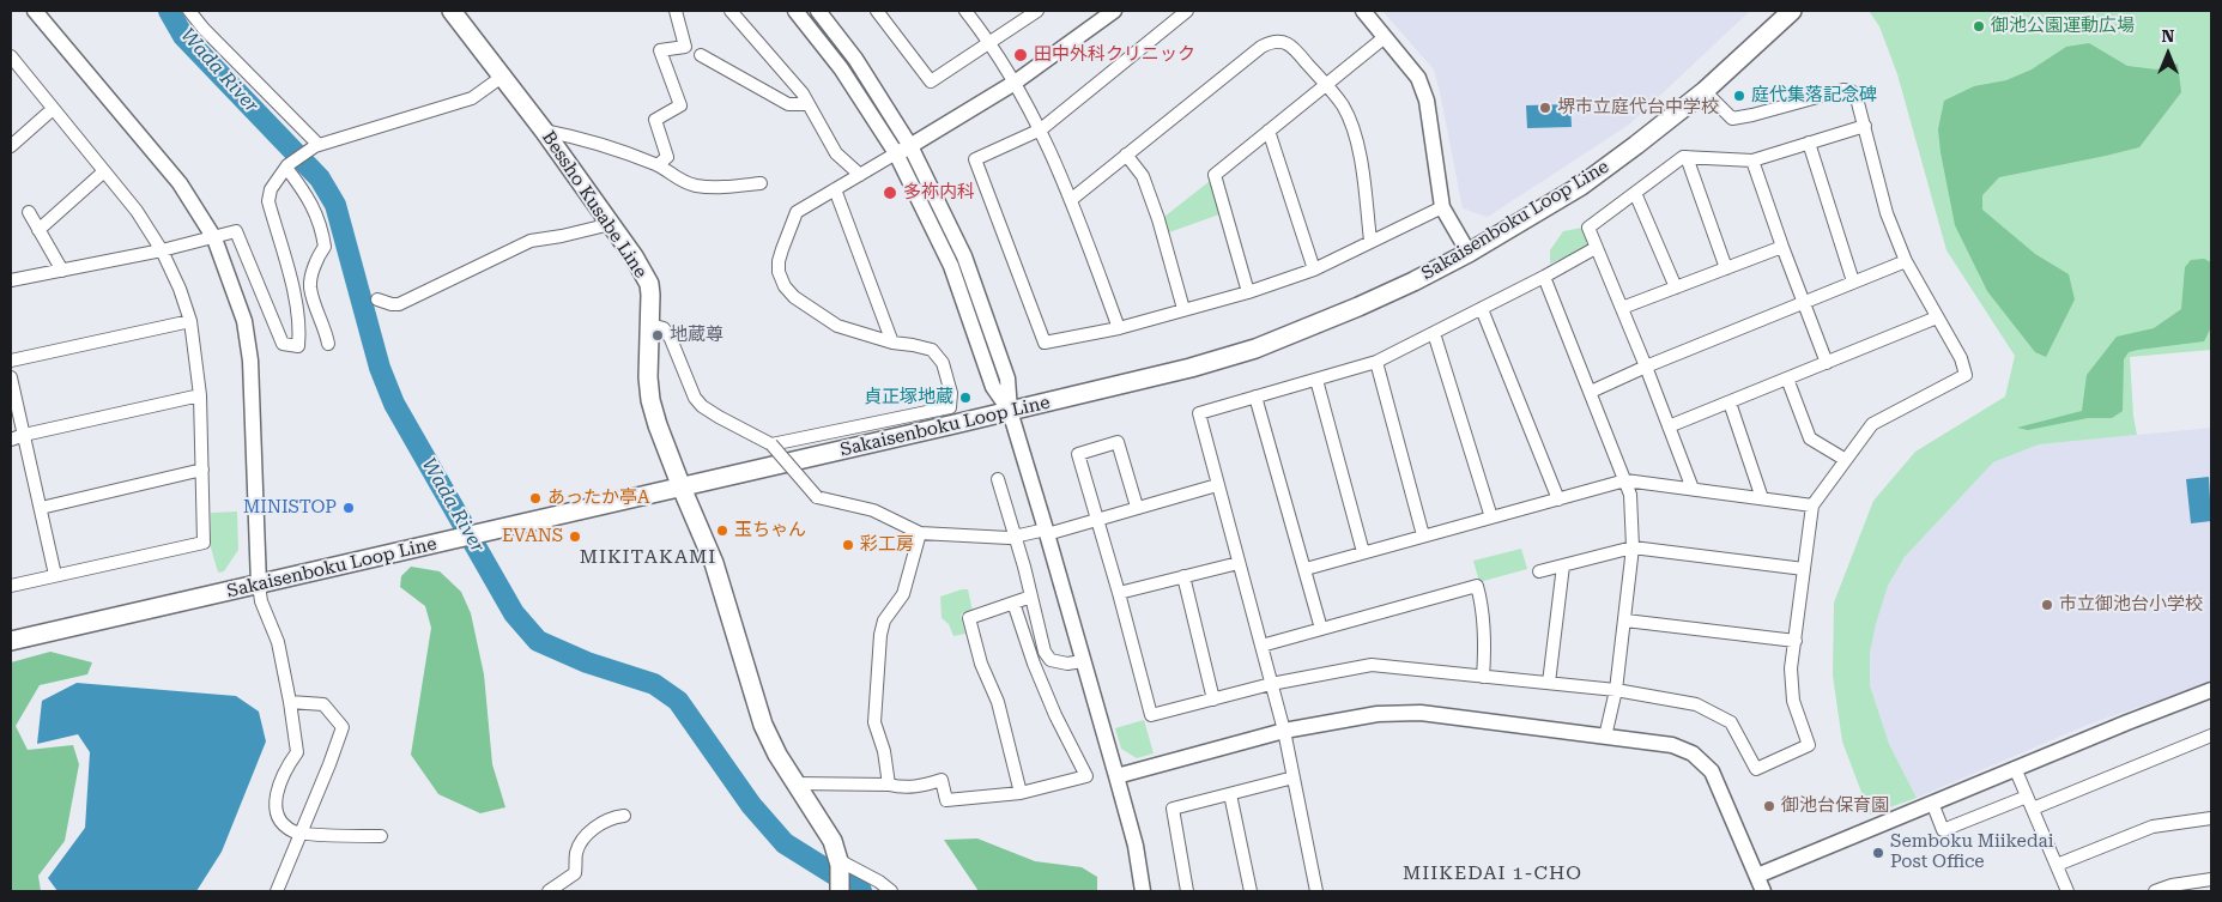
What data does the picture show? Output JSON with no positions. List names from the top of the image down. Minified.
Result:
{"streets":{"main road":["Bessho Kusabe Line","Sakaisenboku Loop Line"]},"crossings":[["Bessho Kusabe Line","Sakaisenboku Loop Line"]],"districts":["MIKITAKAMI","MIIKEDAI 1-CHO"],"water":["Wada River"],"places":["御池公園運動広場","田中外科クリニック","庭代集落記念碑","堺市立庭代台中学校","多祢内科","地蔵尊","貞正塚地蔵","あったか亭A","MINISTOP","玉ちゃん","EVANS","彩工房","市立御池台小学校","御池台保育園","Semboku Miikedai Post Office"],"north":"top"}
